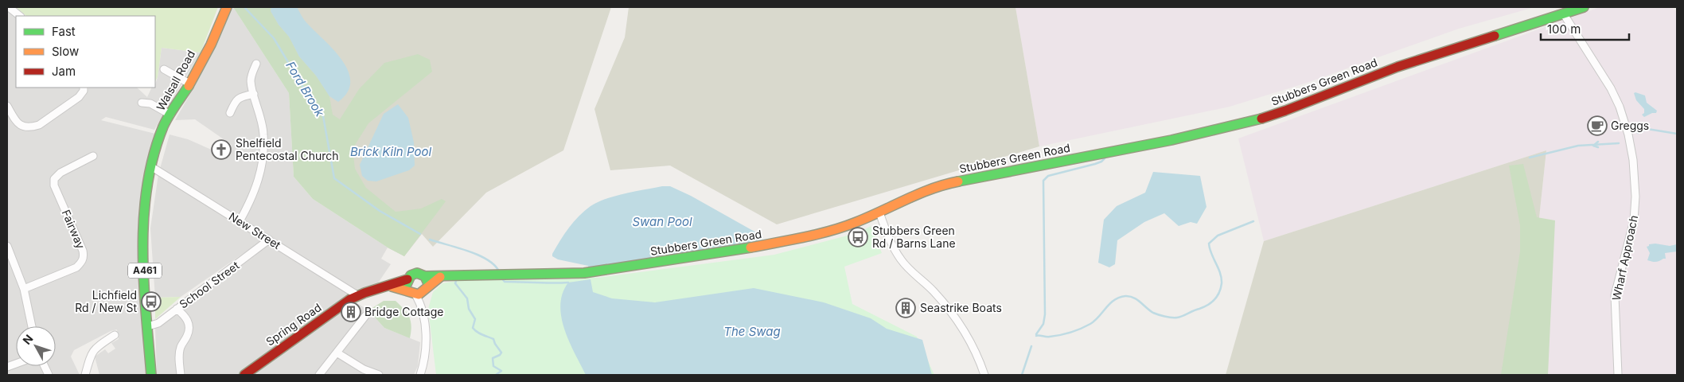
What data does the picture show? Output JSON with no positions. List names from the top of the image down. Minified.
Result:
{"streets":{"main road":["Walsall Road","Stubbers Green Road","A461","Spring Road"],"street":["Fairway","New Street","Wharf Approach","School Street"]},"crossings":[["Walsall Road","New Street"],["Walsall Road","A461"],["Stubbers Green Road","Wharf Approach"],["New Street","A461"],["New Street","School Street"],["New Street","Spring Road"],["A461","School Street"]],"water":["Ford Brook","Brick Kiln Pool","Swan Pool","The Swag"],"places":{"cafe":["Greggs"],"church":["Shelfield Pentecostal Church"],"bus stop":["Stubbers Green Rd / Barns Lane","Lichfield Rd / New St"],"building":["Seastrike Boats","Bridge Cottage"]},"legend":["Fast","Slow","Jam"],"scale_bar":"100 m","north":"top left"}
